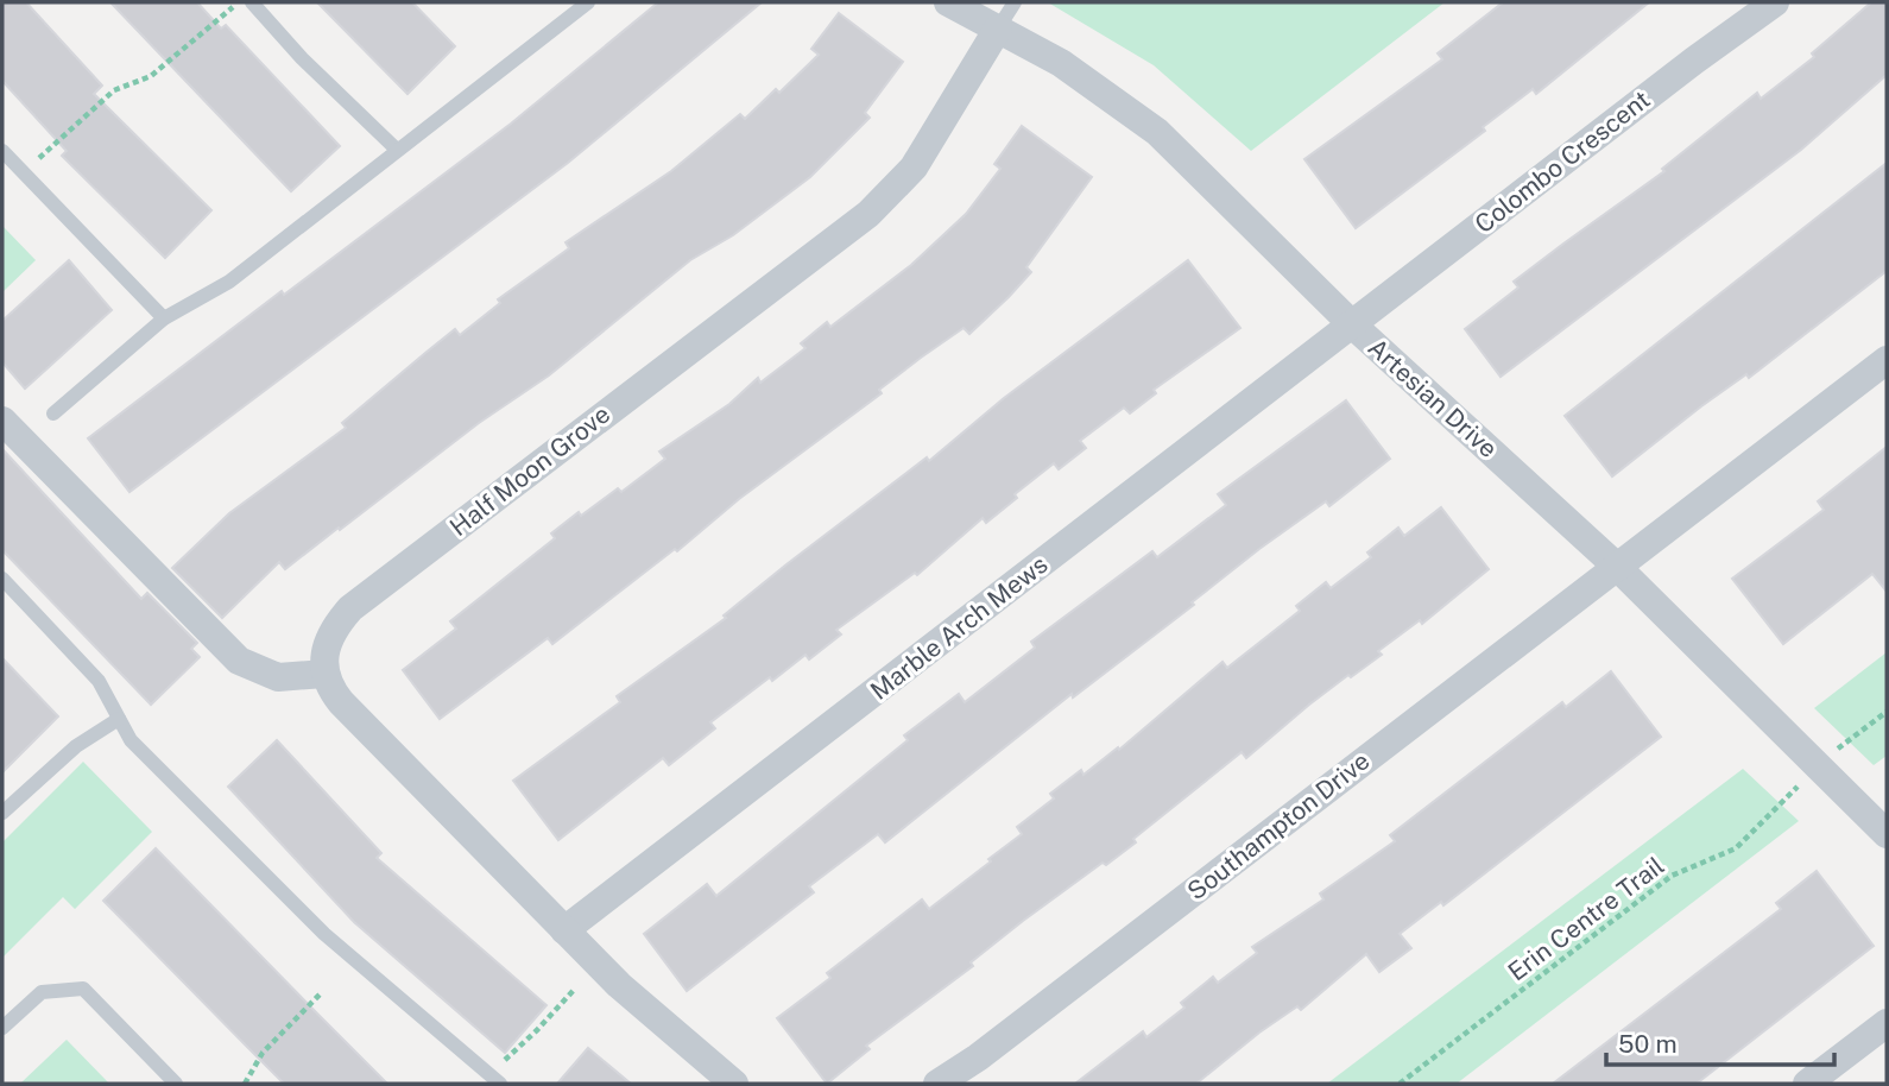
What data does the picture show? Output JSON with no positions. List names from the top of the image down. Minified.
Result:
{"streets":{"street":["Colombo Crescent","Artesian Drive","Half Moon Grove","Marble Arch Mews","Southampton Drive"],"path":["Erin Centre Trail"]},"crossings":[["Colombo Crescent","Artesian Drive"],["Colombo Crescent","Marble Arch Mews"],["Artesian Drive","Half Moon Grove"],["Artesian Drive","Marble Arch Mews"],["Artesian Drive","Southampton Drive"]],"scale_bar":"50 m"}
